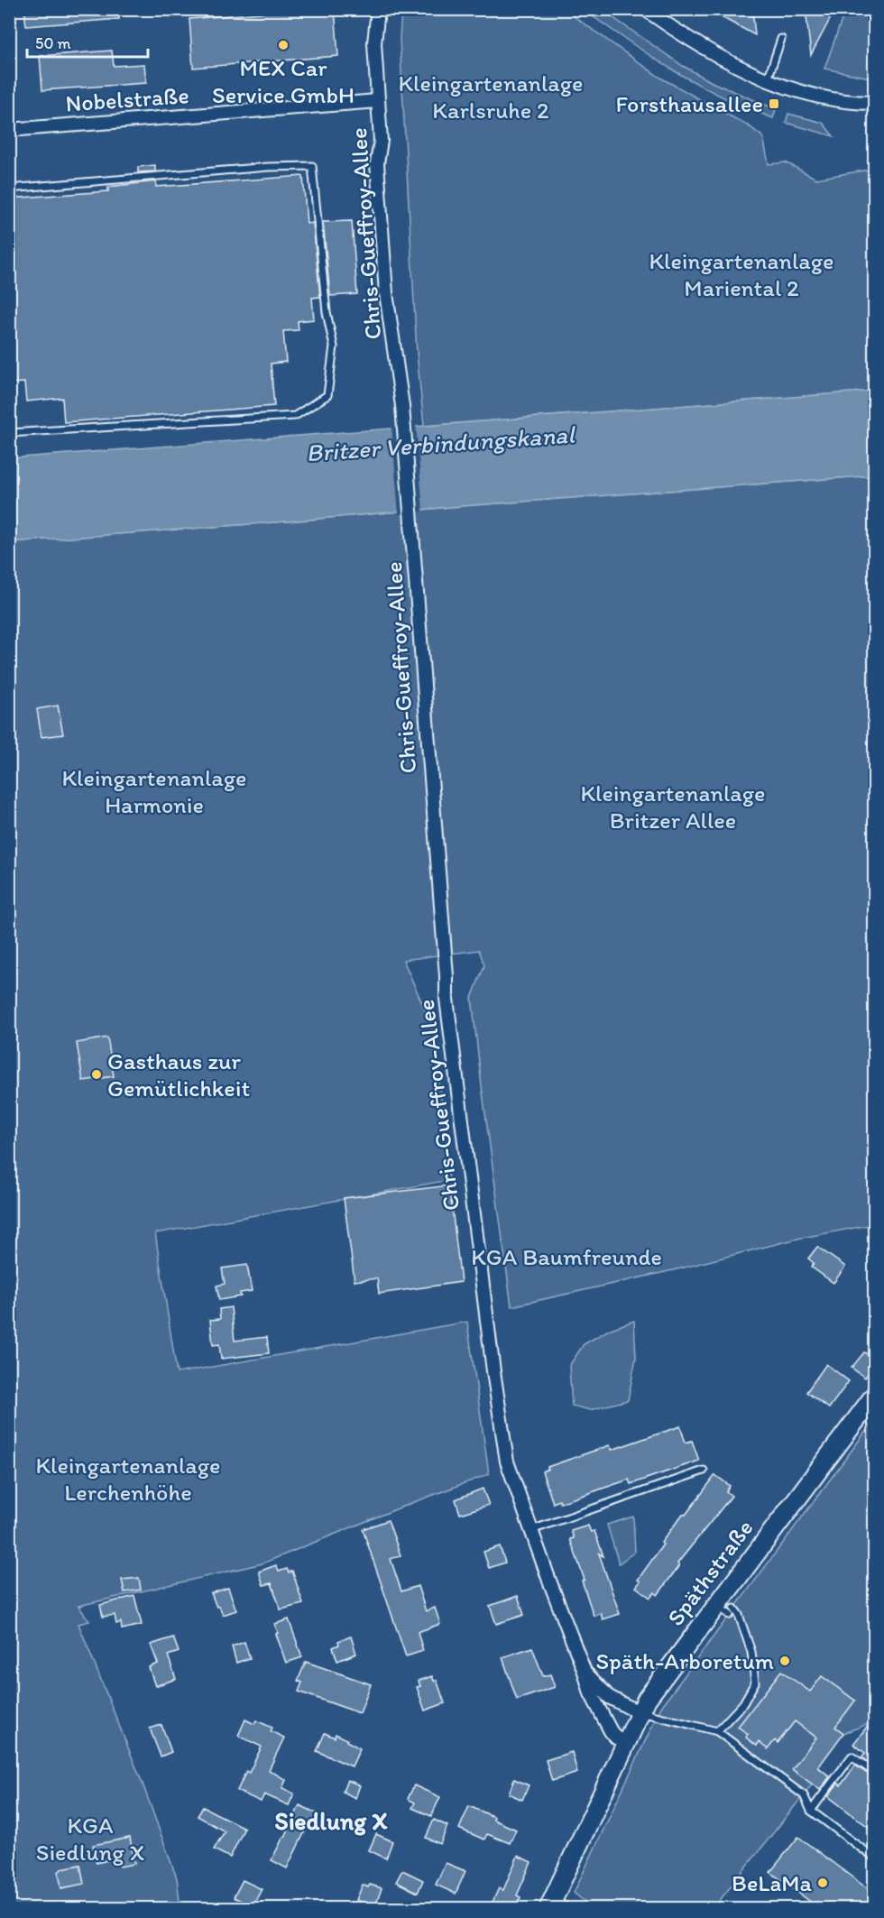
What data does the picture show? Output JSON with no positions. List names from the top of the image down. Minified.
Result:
{"streets":{"main road":["Späthstraße"],"street":["Nobelstraße","Chris-Gueffroy-Allee"]},"crossings":[["Nobelstraße","Chris-Gueffroy-Allee"],["Chris-Gueffroy-Allee","Späthstraße"]],"districts":["Siedlung X"],"water":["Britzer Verbindungskanal"],"parks":["Kleingartenanlage Karlsruhe 2","Kleingartenanlage Mariental 2","Kleingartenanlage Harmonie","Kleingartenanlage Britzer Allee","KGA Baumfreunde","Kleingartenanlage Lerchenhöhe","KGA Siedlung X"],"places":{"other":["MEX Car Service GmbH","Gasthaus zur Gemütlichkeit","Späth-Arboretum","BeLaMa"],"transit":["Forsthausallee"]},"scale_bar":"50 m"}
